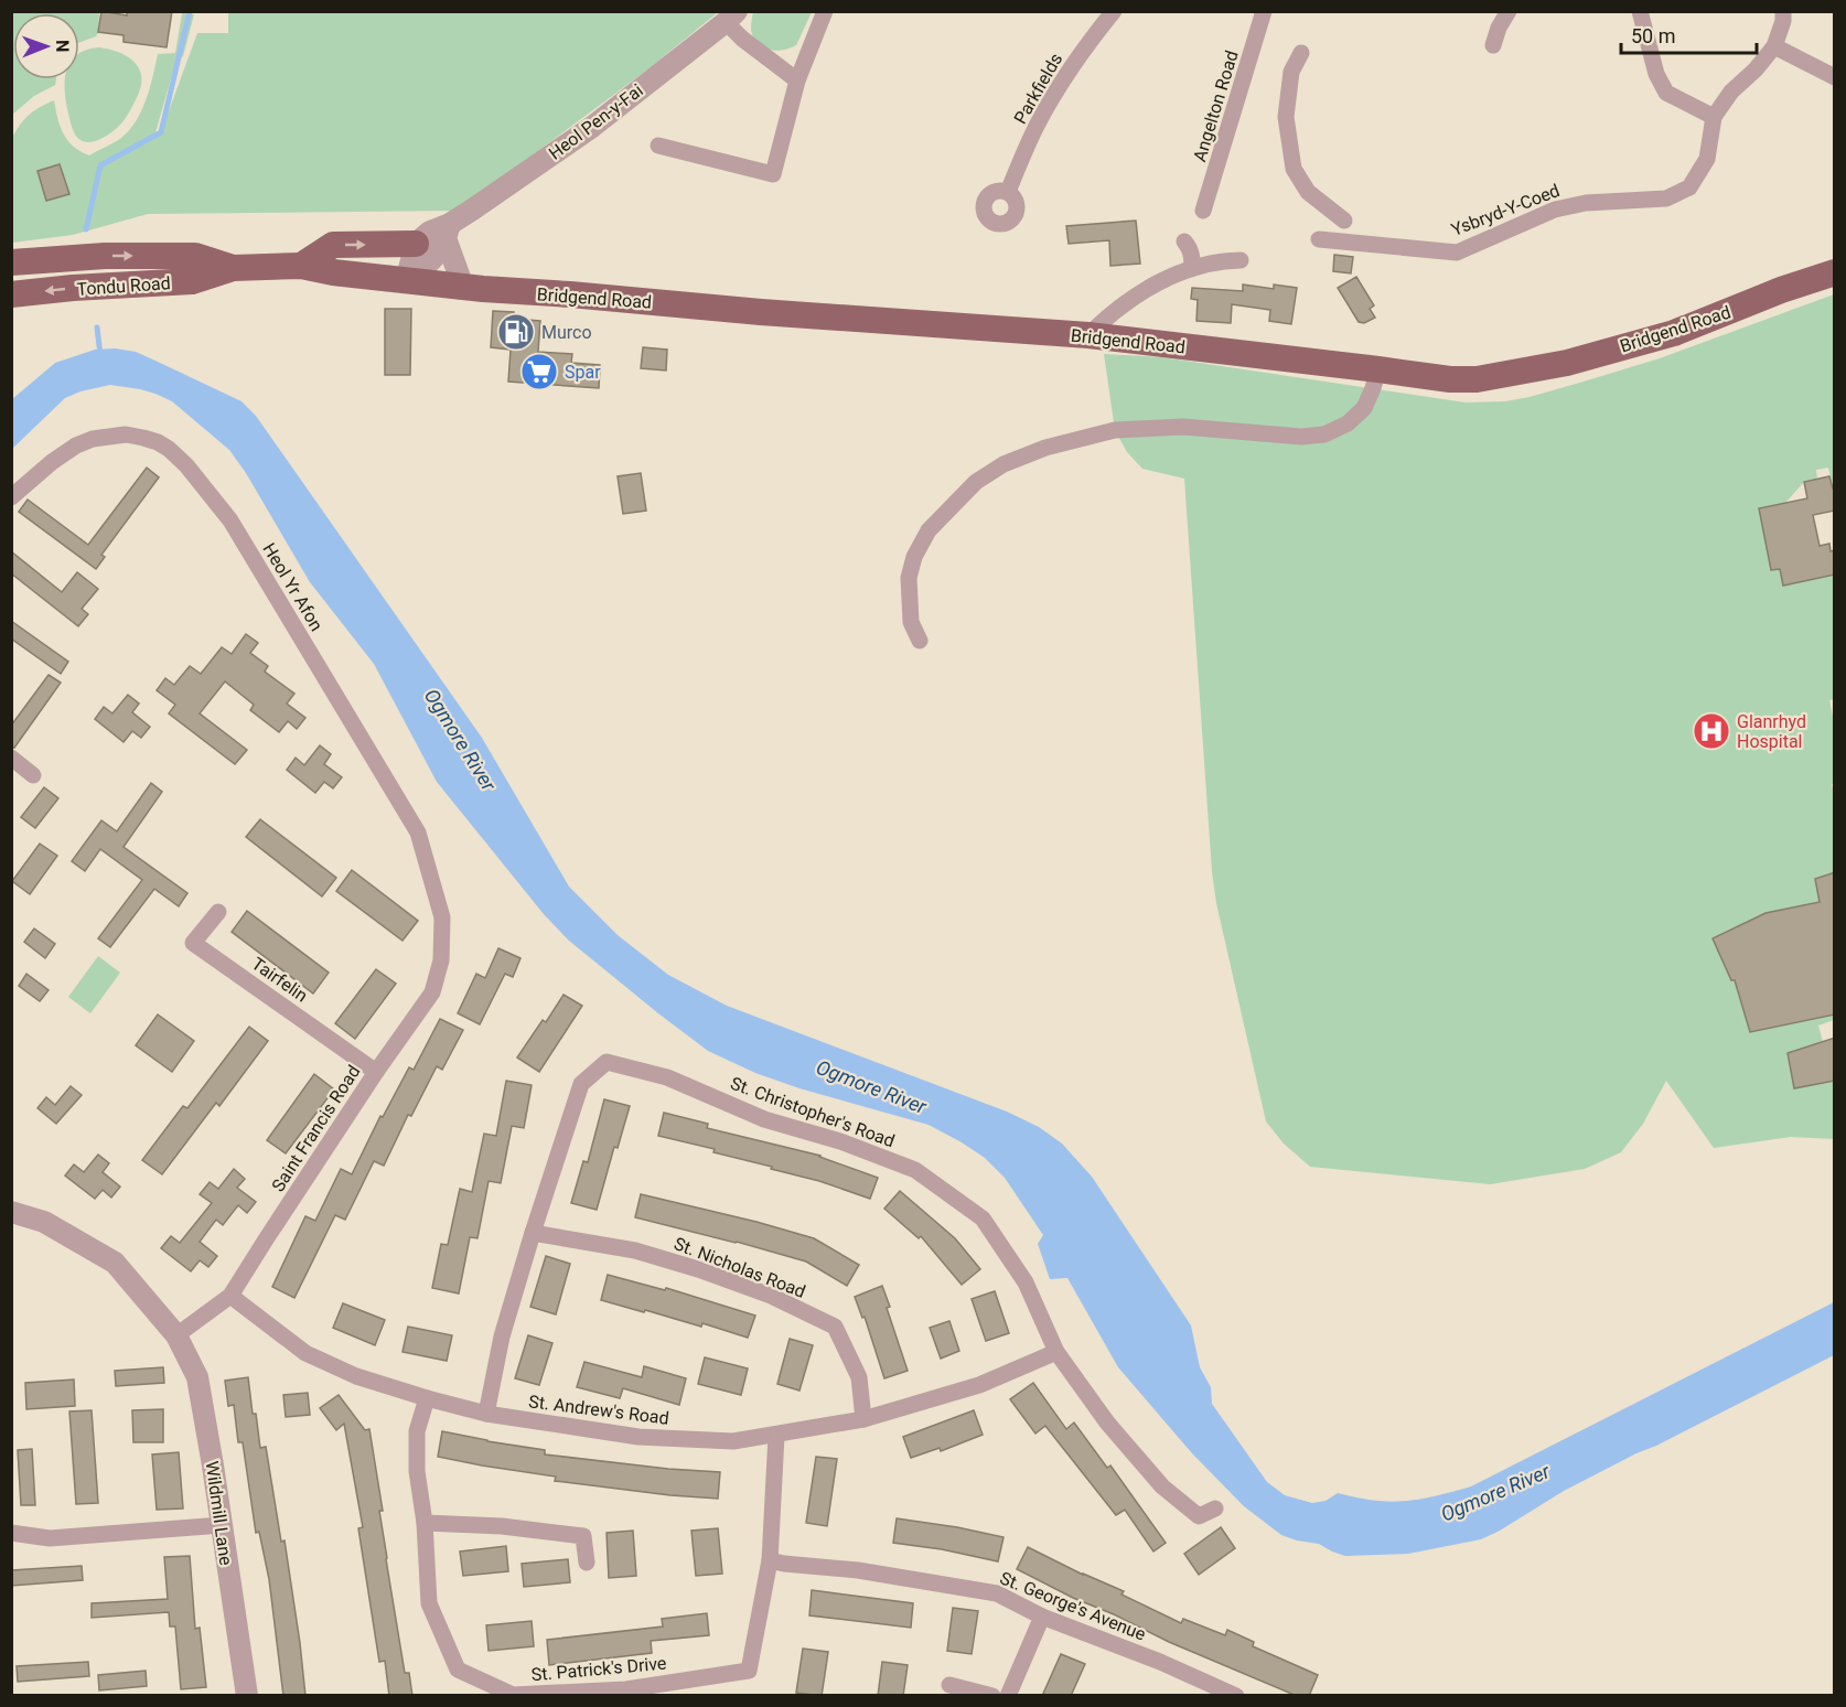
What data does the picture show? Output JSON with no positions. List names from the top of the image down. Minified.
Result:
{"streets":{"main road":["Tondu Road","Bridgend Road"],"street":["Parkfields","Angelton Road","Heol Pen-y-Fai","Ysbryd-Y-Coed","Heol Yr Afon","Tairfelin","St. Christopher's Road","Saint Francis Road","St. Nicholas Road","St. Andrew's Road","Wildmill Lane","St. George's Avenue","St. Patrick's Drive"]},"crossings":[["Heol Pen-y-Fai","Tondu Road"],["Heol Pen-y-Fai","Bridgend Road"],["Tondu Road","Bridgend Road"],["Heol Yr Afon","Saint Francis Road"],["Tairfelin","Saint Francis Road"],["St. Christopher's Road","St. Nicholas Road"],["St. Christopher's Road","St. Andrew's Road"],["Saint Francis Road","St. Andrew's Road"],["Saint Francis Road","Wildmill Lane"],["St. Nicholas Road","St. Andrew's Road"],["St. Andrew's Road","St. Patrick's Drive"],["St. George's Avenue","St. Patrick's Drive"]],"water":["Ogmore River"],"places":{"fuel station":["Murco"],"supermarket":["Spar"],"hospital":["Glanrhyd Hospital"]},"scale_bar":"50 m","north":"right"}
